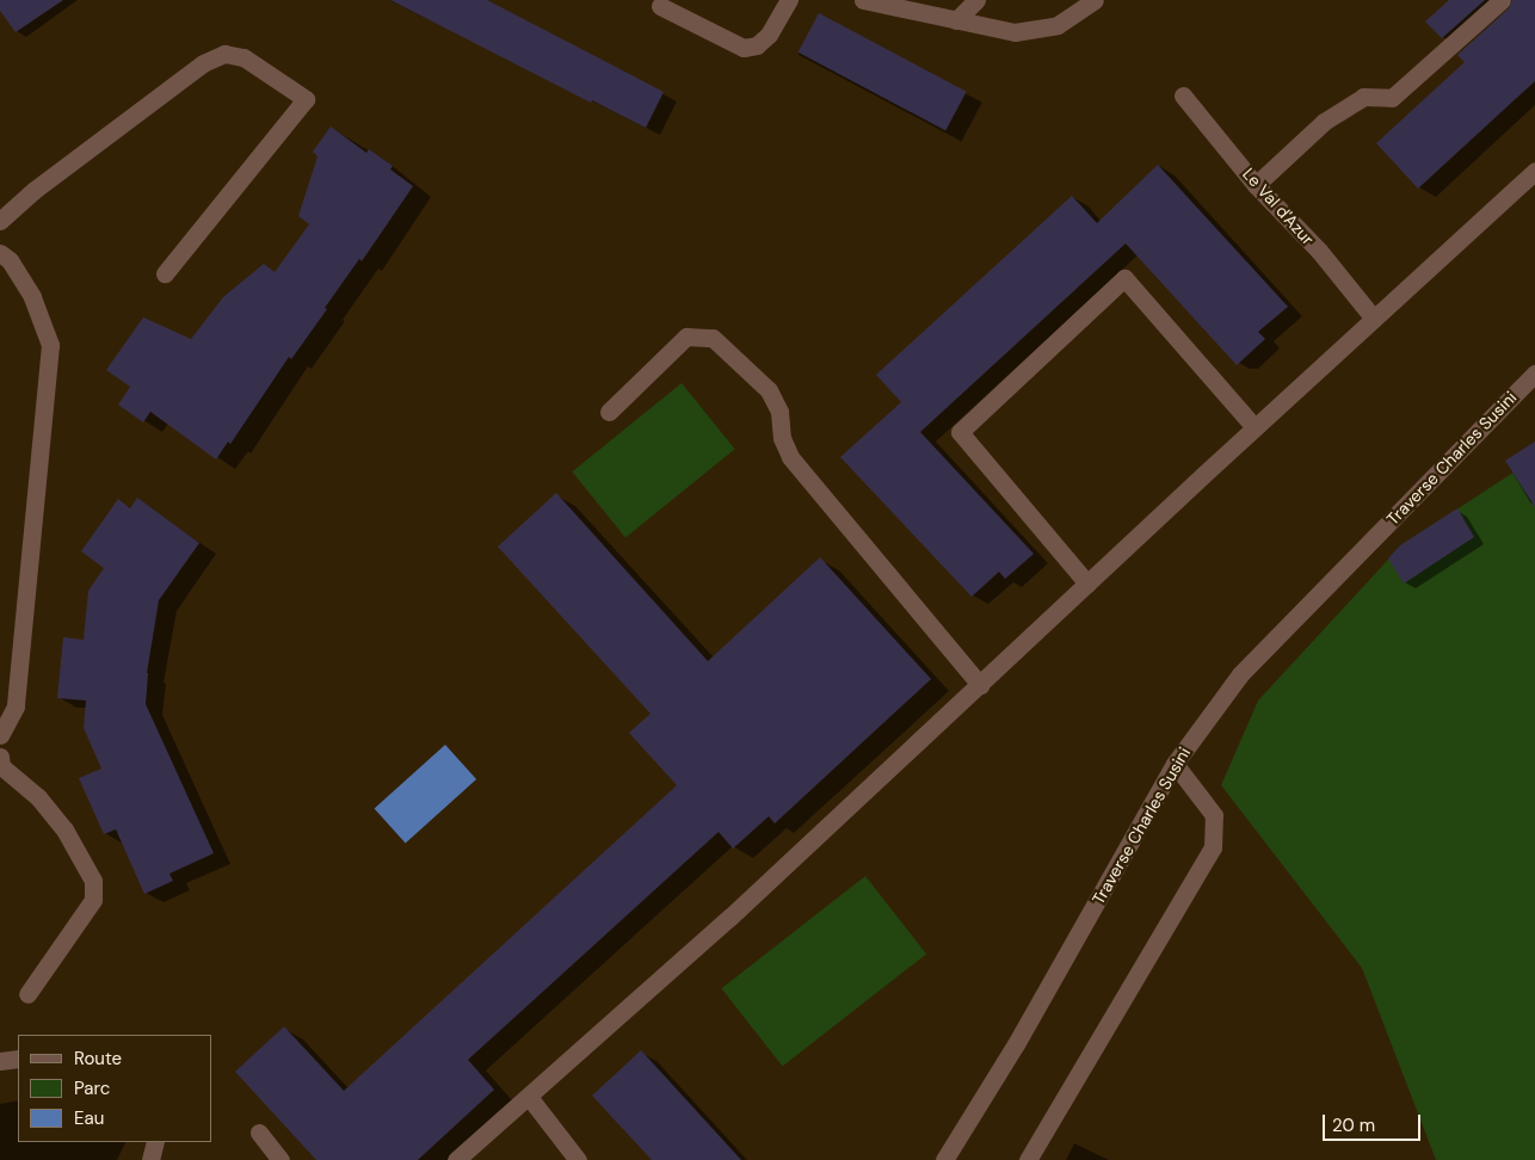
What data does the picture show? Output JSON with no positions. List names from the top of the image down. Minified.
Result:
{"streets":{"street":["Le Val d'Azur","Traverse Charles Susini"]},"legend":["Route","Parc","Eau"],"scale_bar":"20 m"}
